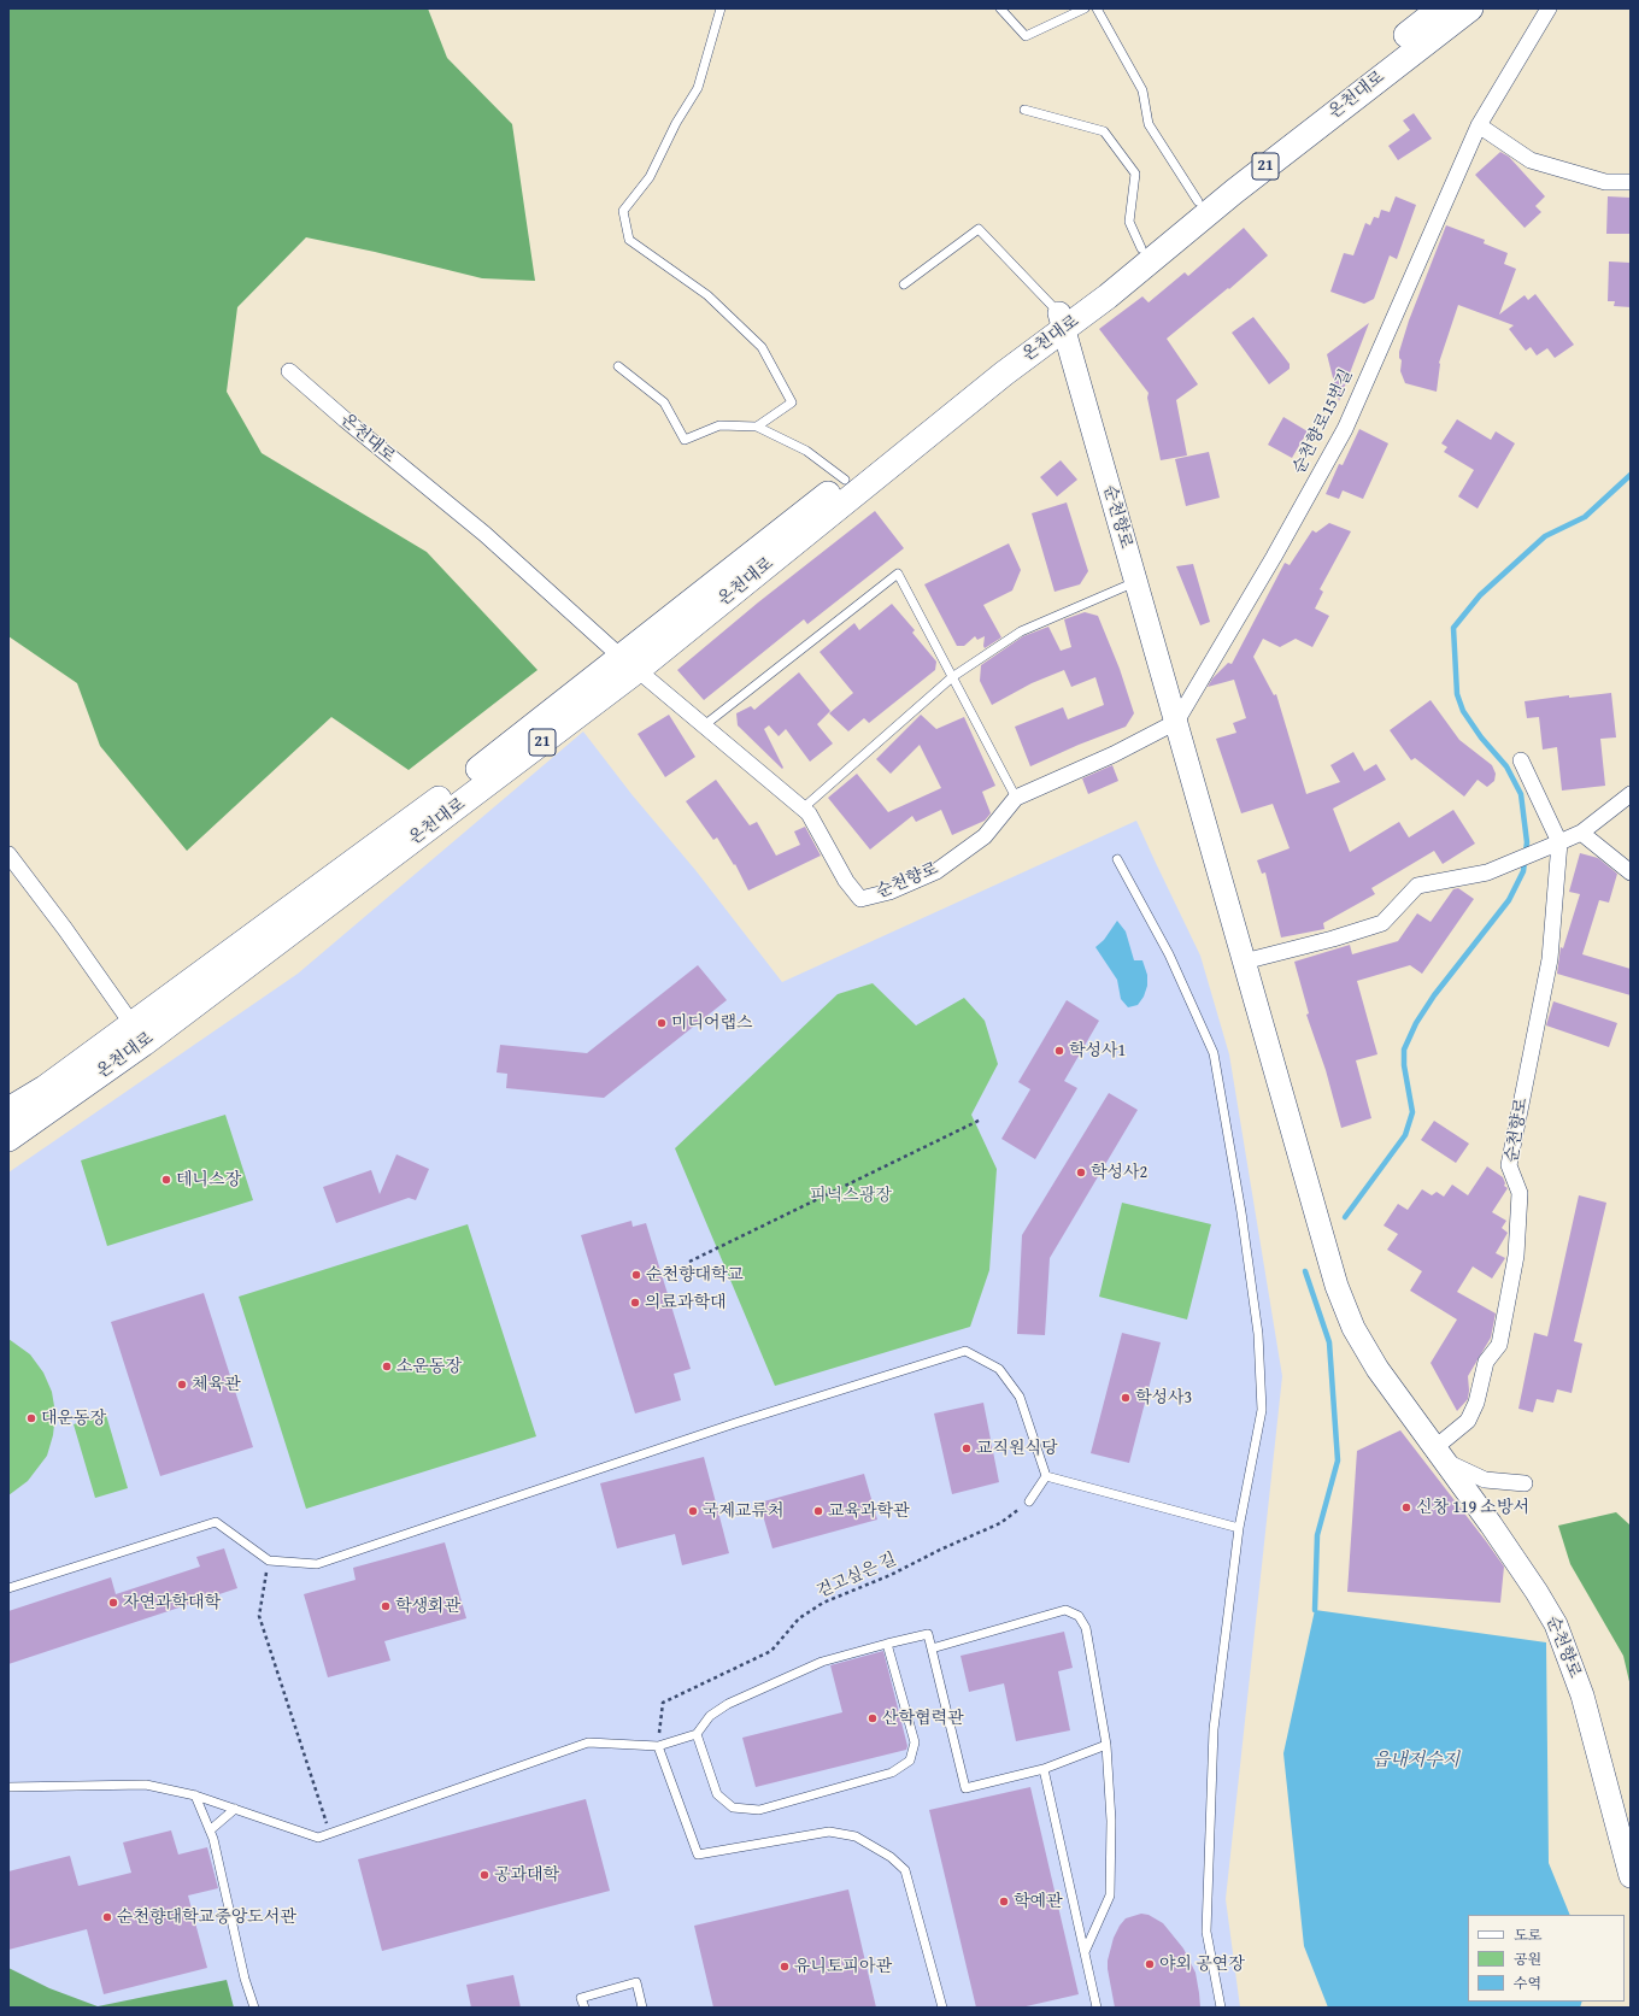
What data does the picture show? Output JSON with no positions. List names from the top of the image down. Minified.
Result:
{"streets":{"main road":["온천대로","21","순천향로"],"street":["순천향로15번길"],"path":["걷고싶은 길"]},"crossings":[["온천대로","순천향로"],["순천향로15번길","순천향로"]],"water":["읍내저수지"],"parks":["피닉스광장"],"places":["미디어랩스","학성사1","학성사2","테니스장","순천향대학교","의료과학대","소운동장","체육관","학성사3","대운동장","교직원식당","신창 119 소방서","국제교류처","교육과학관","자연과학대학","학생회관","산학협력관","공과대학","학예관","순천향대학교중앙도서관","야외 공연장","유니토피아관"],"legend":["도로","공원","수역"]}
